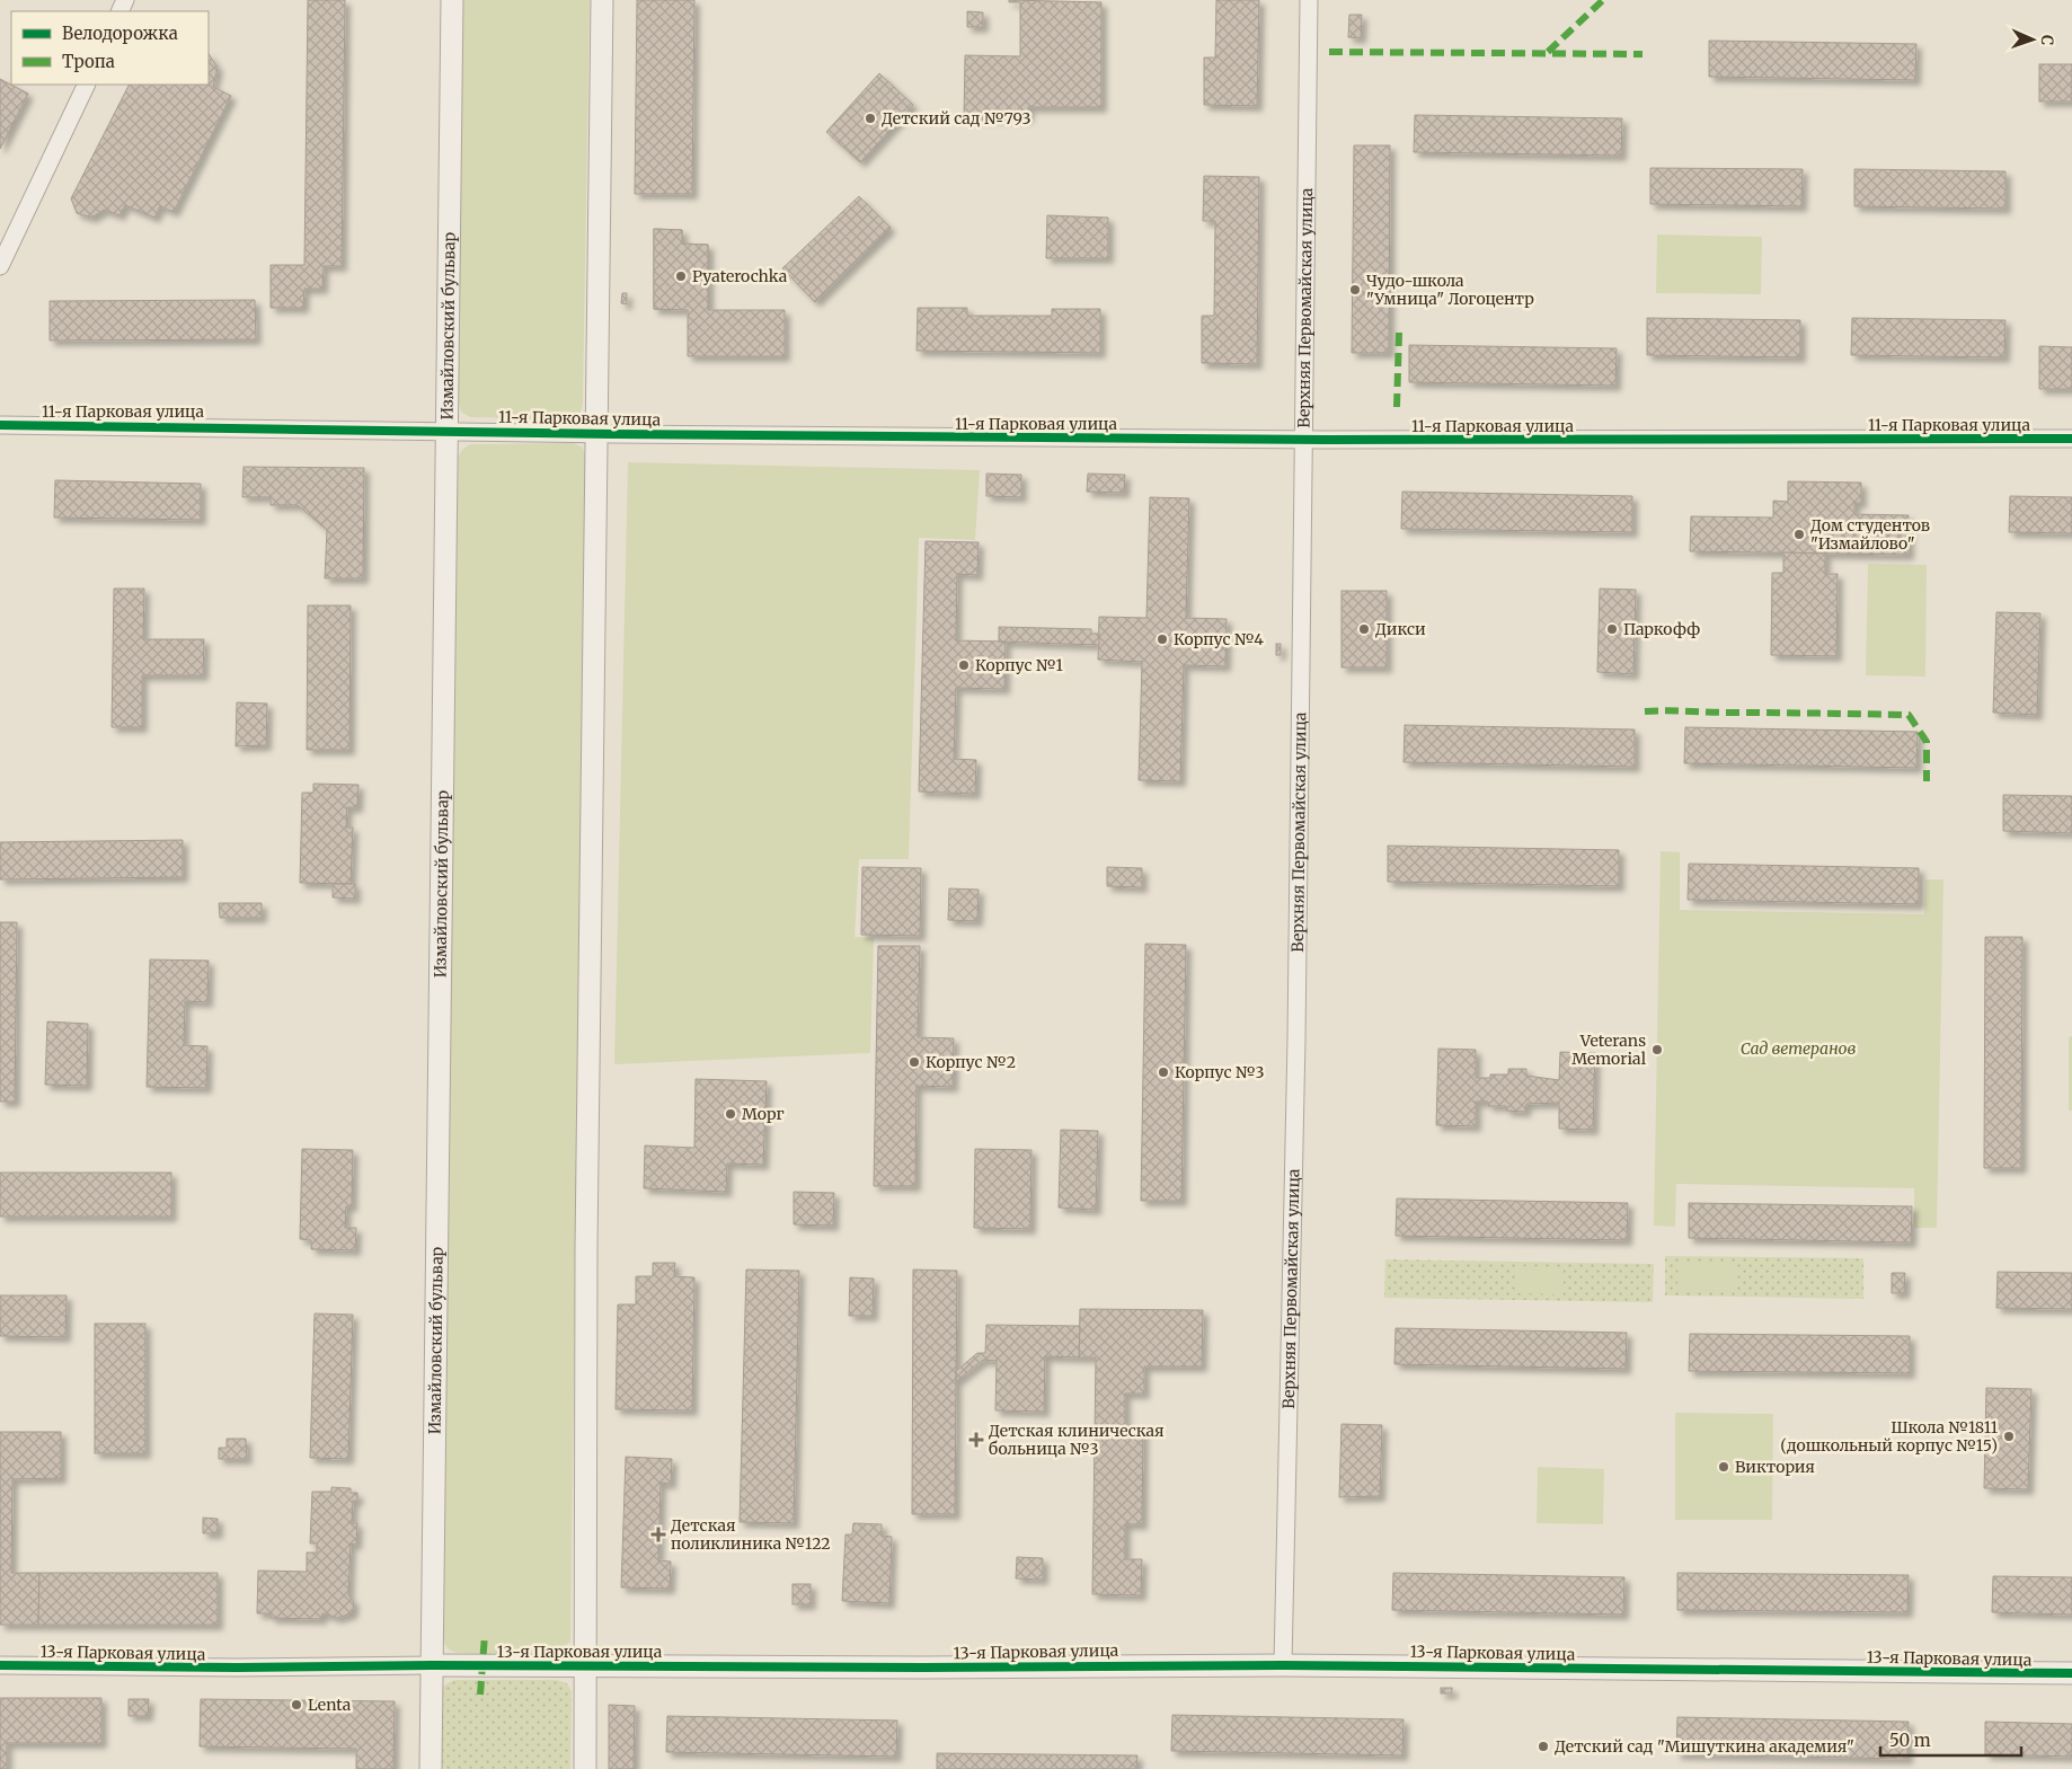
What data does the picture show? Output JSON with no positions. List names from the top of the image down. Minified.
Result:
{"streets":{"street":["Верхняя Первомайская улица","Измайловский бульвар","11-я Парковая улица","13-я Парковая улица"]},"crossings":[["Верхняя Первомайская улица","11-я Парковая улица"],["Верхняя Первомайская улица","13-я Парковая улица"],["Измайловский бульвар","11-я Парковая улица"],["Измайловский бульвар","13-я Парковая улица"]],"parks":["Сад ветеранов"],"places":{"other":["Детский сад №793","Pyaterochka","Чудо-школа \"Умница\" Логоцентр","Дом студентов \"Измайлово\"","Дикси","Паркофф","Корпус №4","Корпус №1","Veterans Memorial","Корпус №2","Корпус №3","Морг","Школа №1811 (дошкольный корпус №15)","Виктория","Lenta","Детский сад \"Мишуткина академия\""],"health":["Детская клиническая больница №3","Детская поликлиника №122"]},"legend":["Велодорожка","Тропа"],"scale_bar":"50 m","north":"right"}
